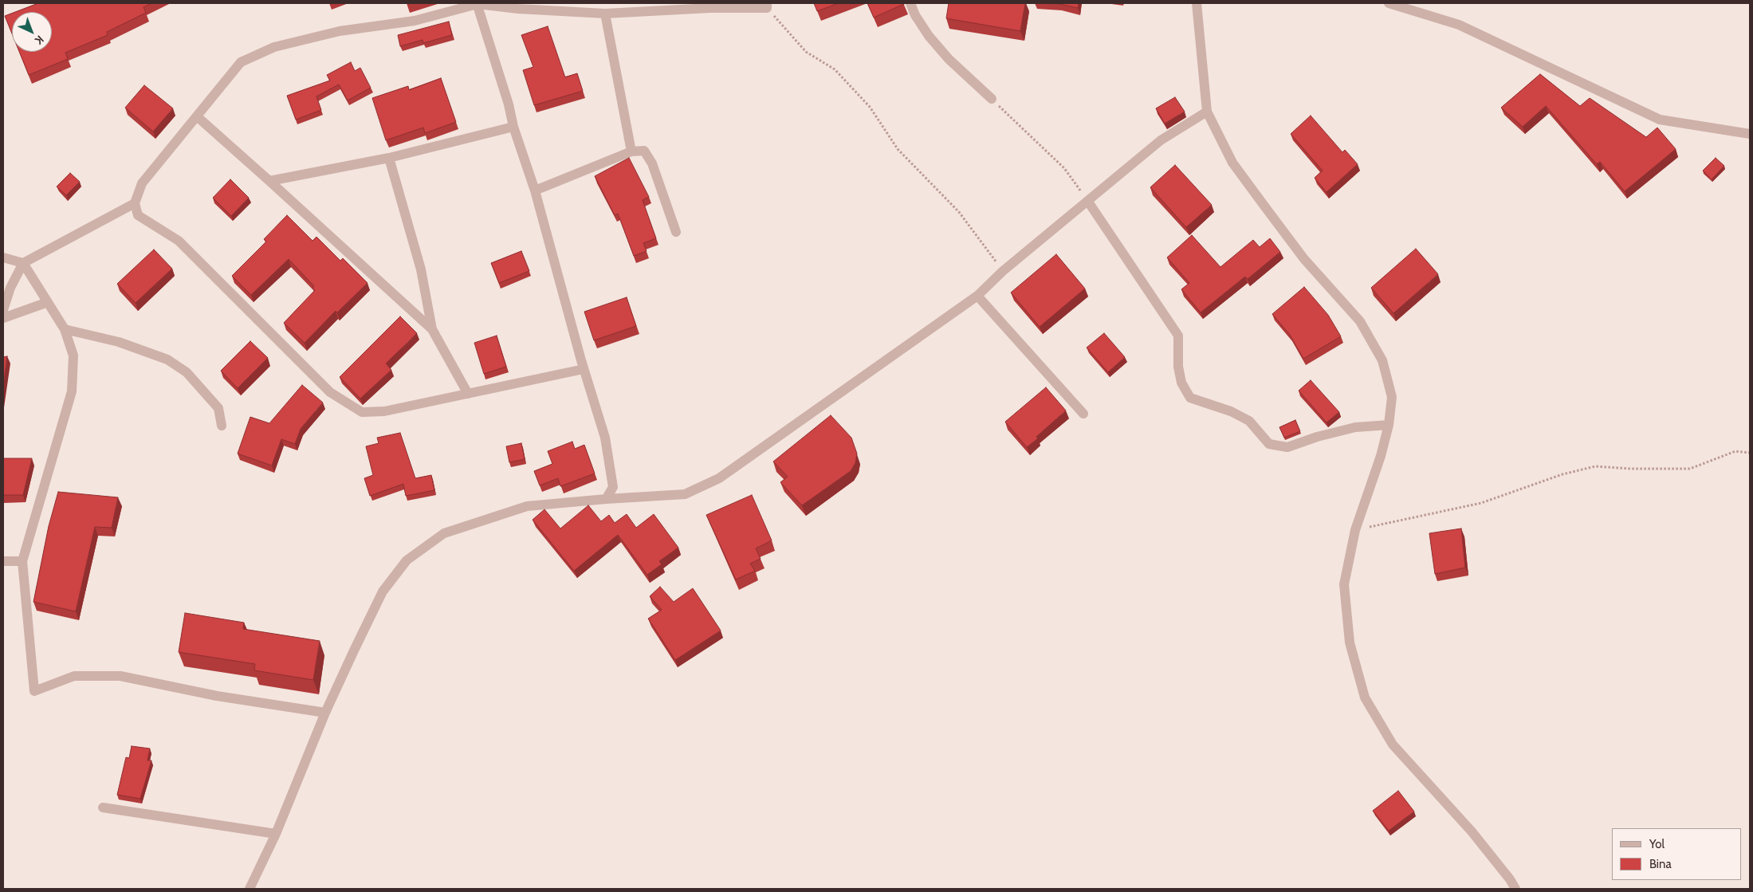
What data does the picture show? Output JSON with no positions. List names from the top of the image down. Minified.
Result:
{"legend":["Yol","Bina"],"north":"bottom right"}
